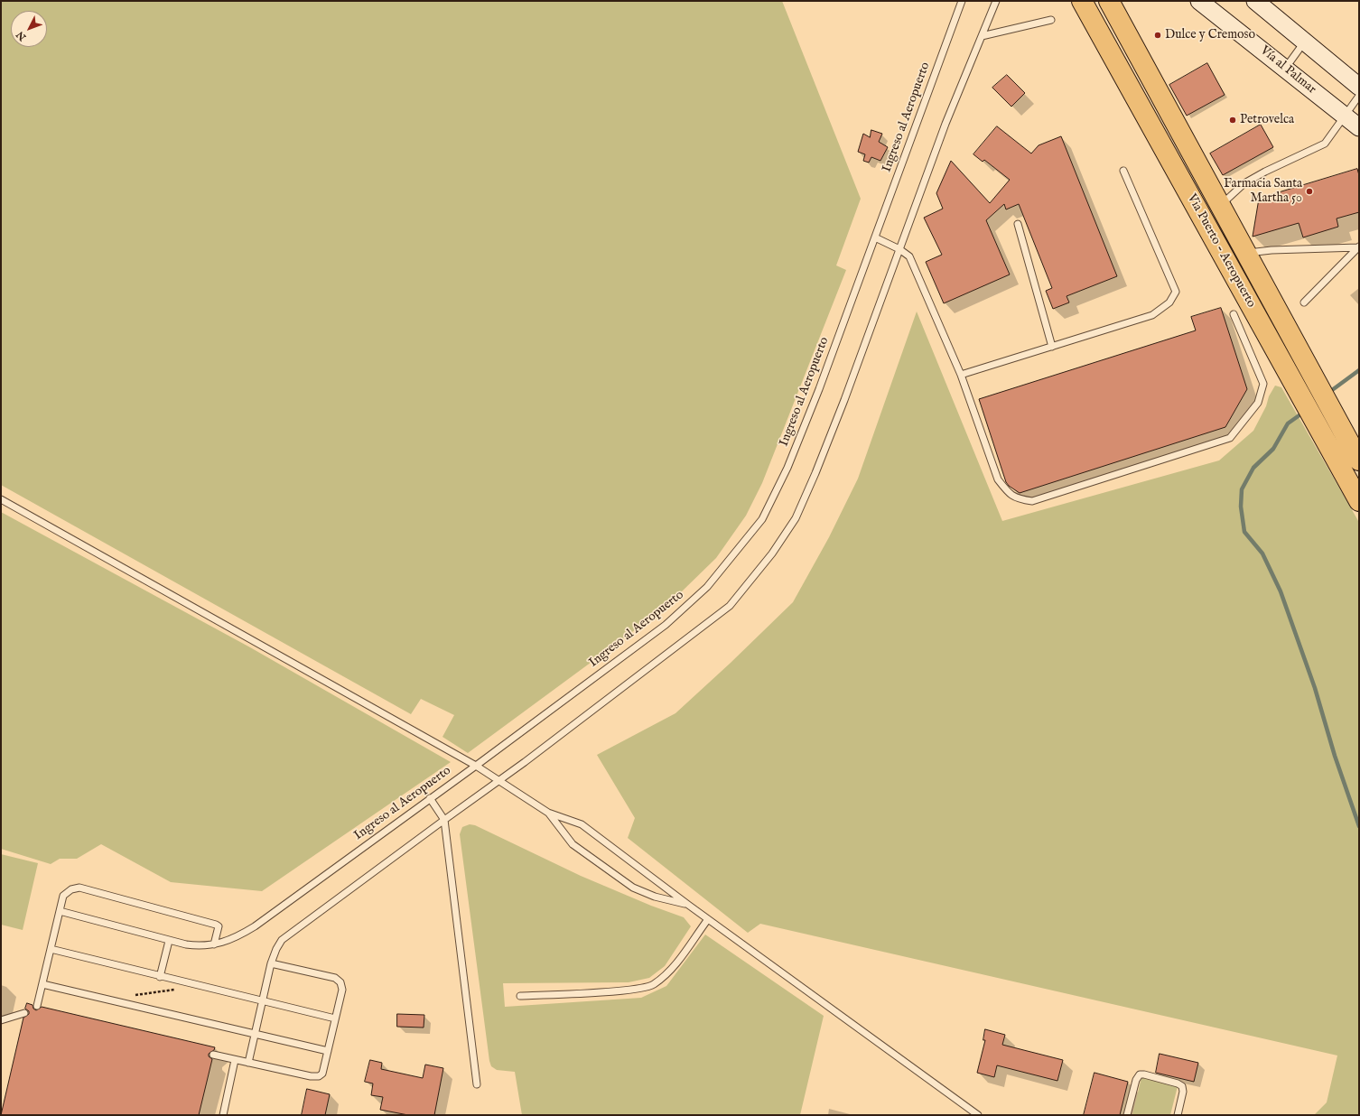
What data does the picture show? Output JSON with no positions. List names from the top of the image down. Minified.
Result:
{"streets":{"main road":["Vía al Palmar","Via Puerto - Aeropuerto"],"lane":["Ingreso al Aeropuerto"]},"places":["Dulce y Cremoso","Petrovelca","Farmacia Santa Martha 50"],"north":"bottom left"}
